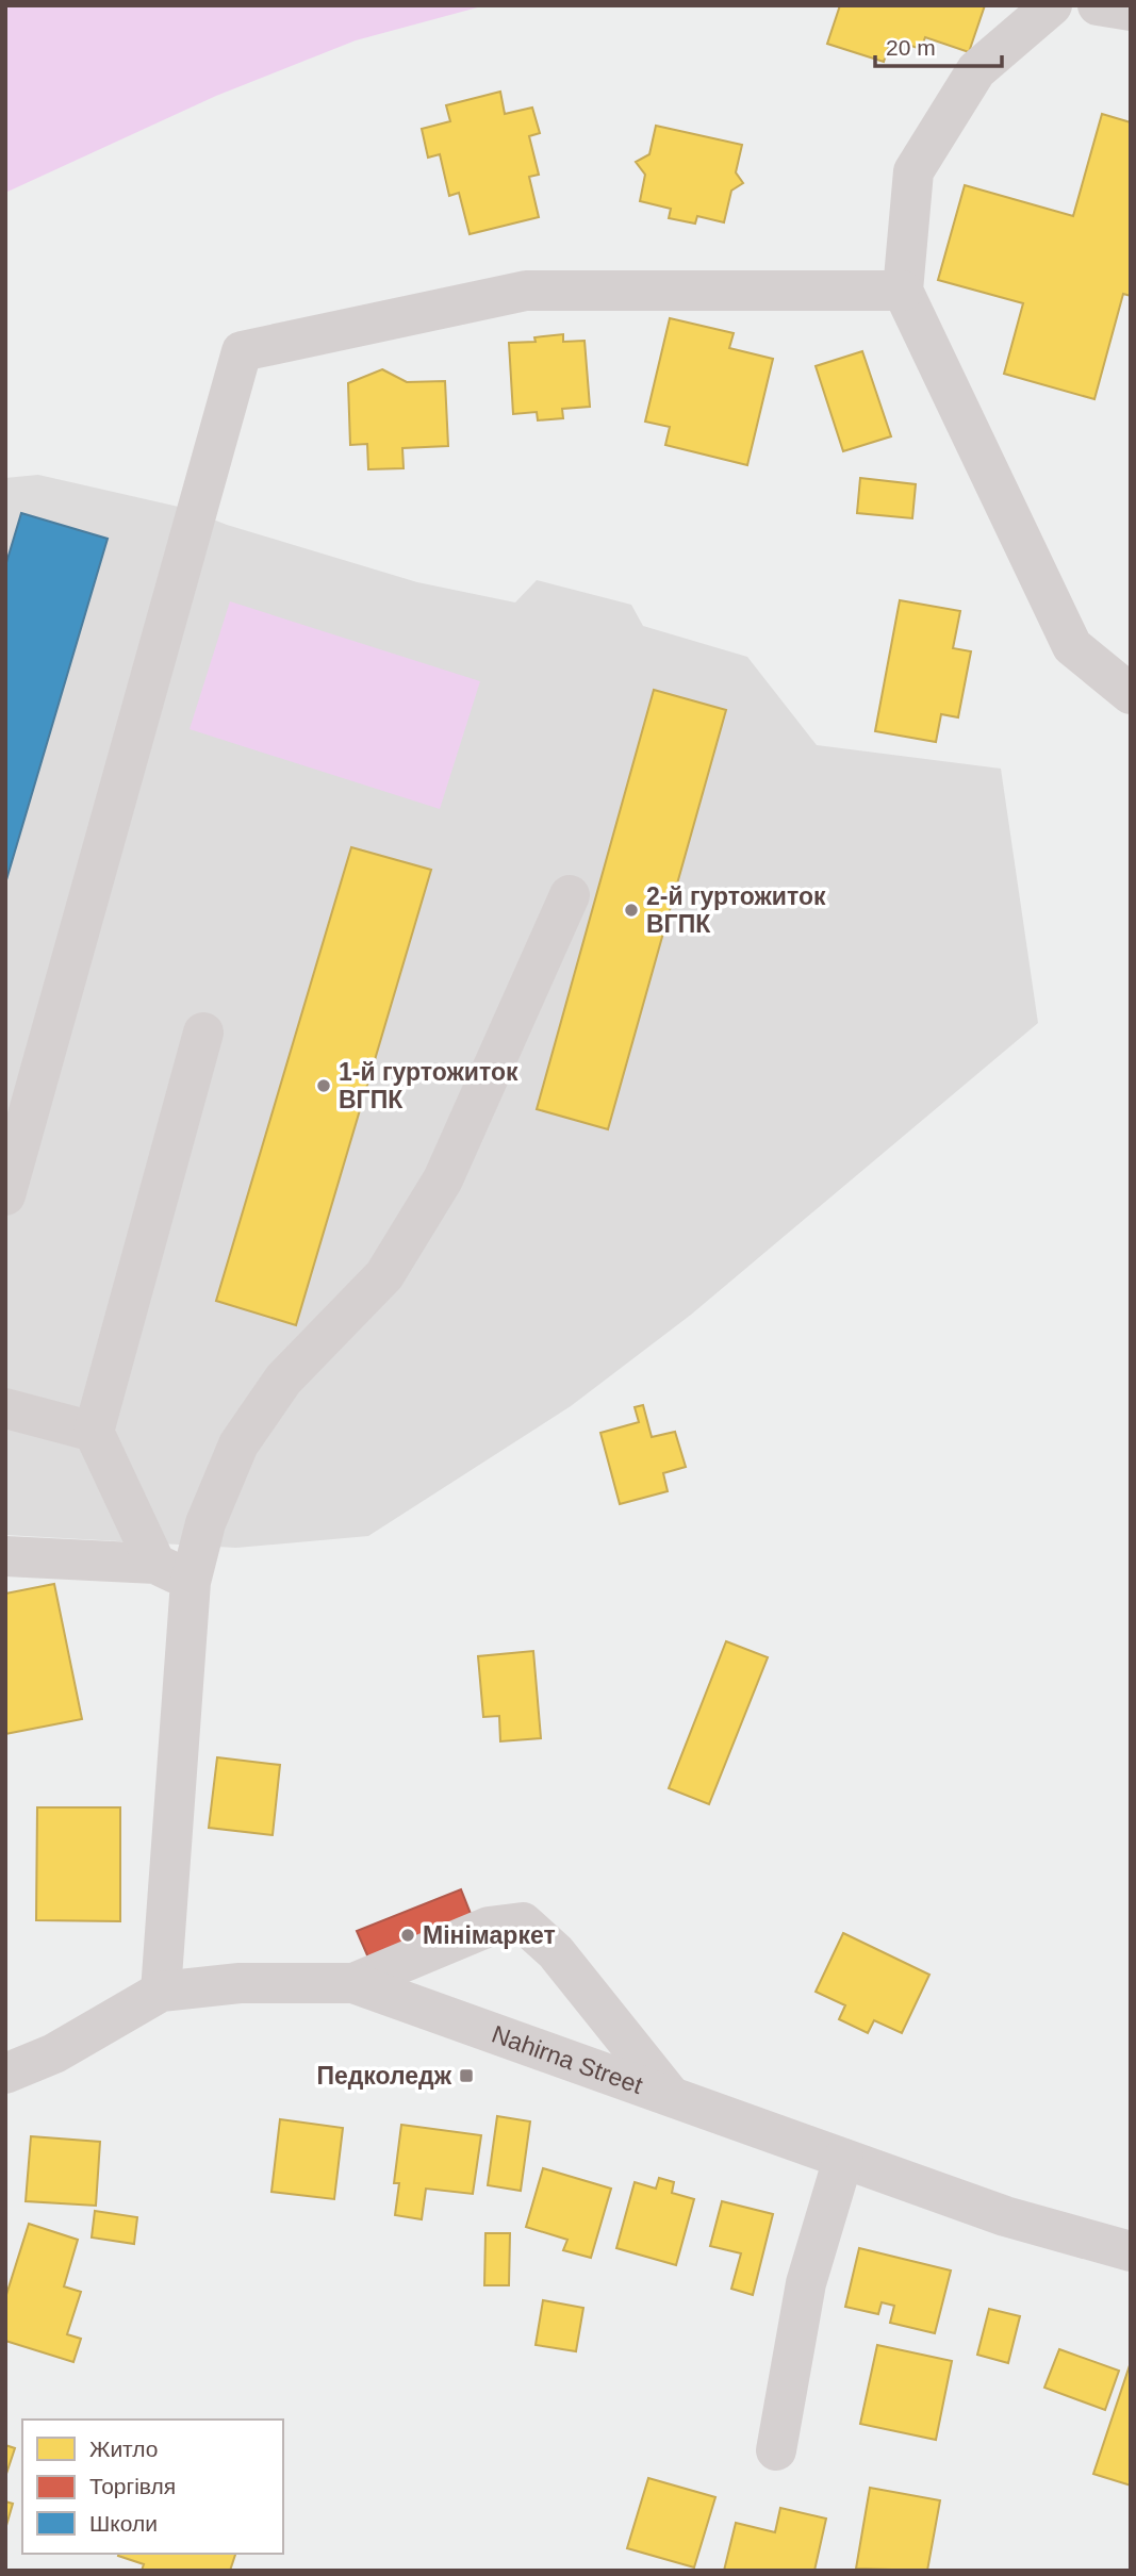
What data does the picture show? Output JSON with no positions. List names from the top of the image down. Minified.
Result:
{"streets":{"street":["Nahirna Street"]},"places":{"other":["2-й гуртожиток ВГПК","1-й гуртожиток ВГПК","Мінімаркет"],"transit":["Педколедж"]},"legend":["Житло","Торгівля","Школи"],"scale_bar":"20 m"}
